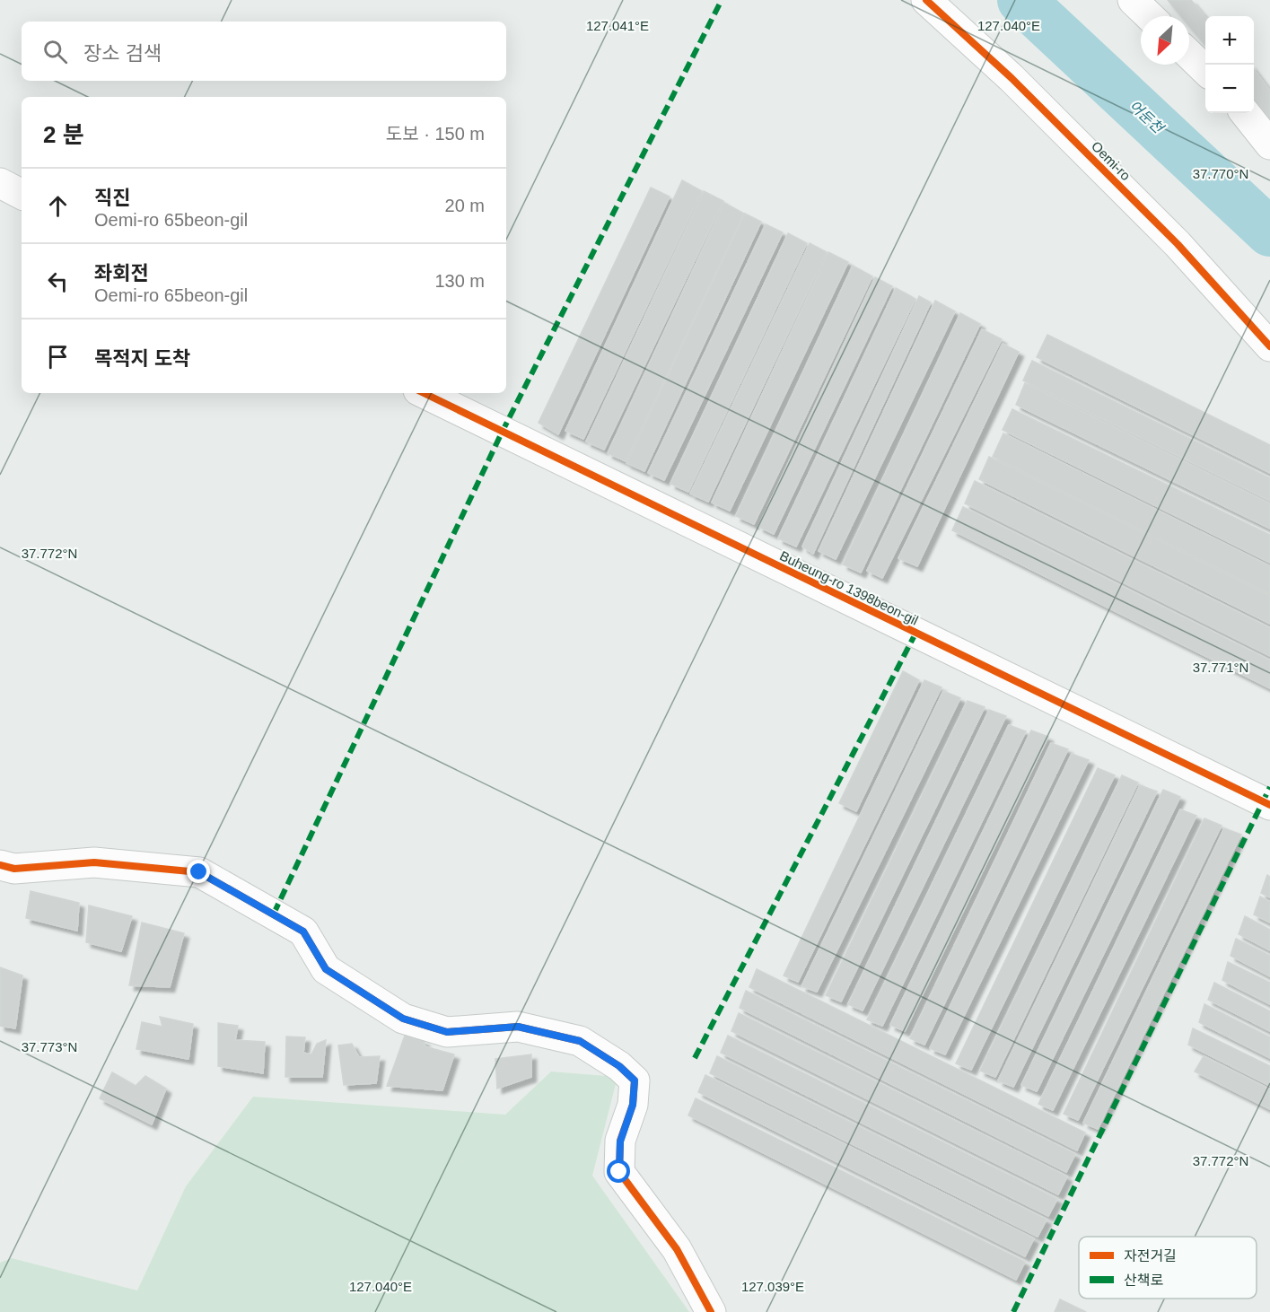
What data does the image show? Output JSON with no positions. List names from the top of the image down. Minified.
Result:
{"streets":{"street":["Oemi-ro","Buheung-ro 1398beon-gil"]},"water":["어둔천"],"legend":["자전거길","산책로"],"north":"bottom left","page":{"map_buttons":["+","−"],"search":"장소 검색","heading":["2 분","도보 · 150 m"],"list":[["직진","Oemi-ro 65beon-gil","20 m"],["좌회전","Oemi-ro 65beon-gil","130 m"],"목적지 도착"]},"coordinates":["127.041°E","127.040°E","37.770°N","37.772°N","37.771°N","37.773°N","127.039°E"]}
